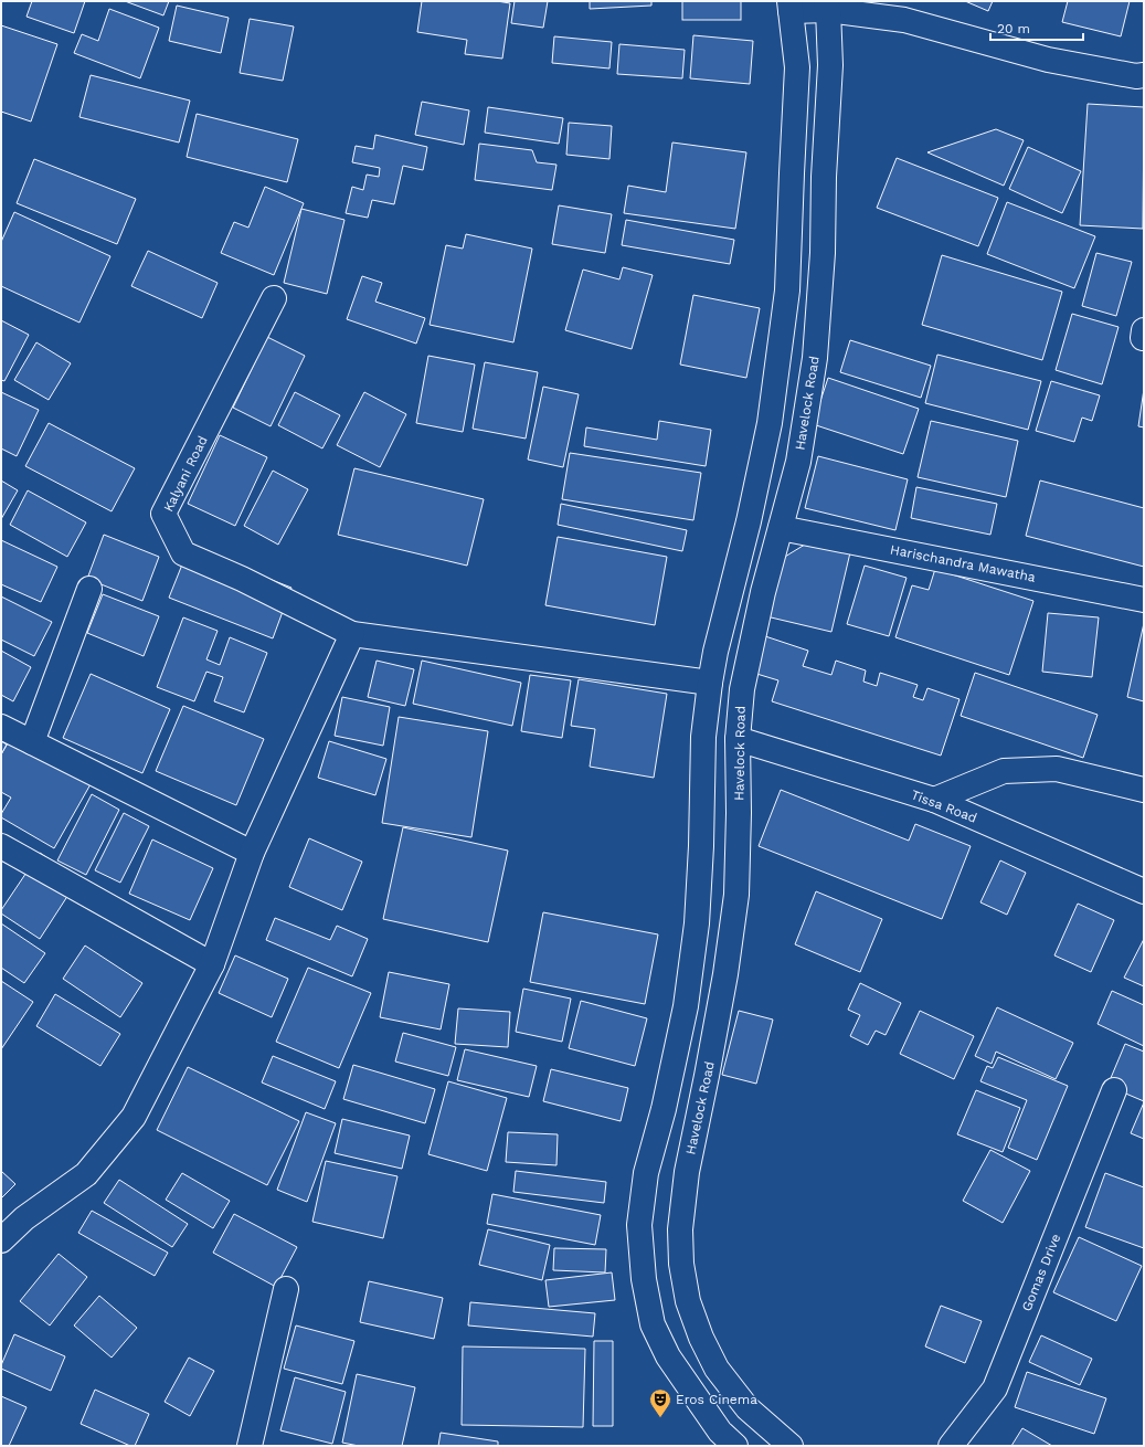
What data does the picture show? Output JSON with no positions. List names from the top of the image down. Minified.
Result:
{"streets":{"street":["Havelock Road","Kalyani Road","Harischandra Mawatha","Tissa Road","Gomas Drive"]},"crossings":[["Havelock Road","Harischandra Mawatha"],["Havelock Road","Tissa Road"]],"places":{"theatre":["Eros Cinema"]},"scale_bar":"20 m"}
